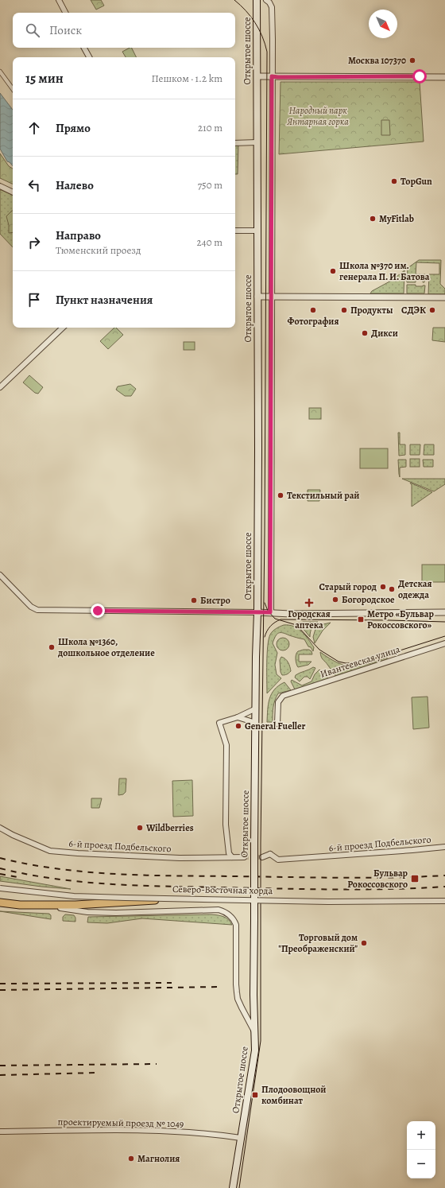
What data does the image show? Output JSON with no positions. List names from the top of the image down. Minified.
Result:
{"streets":{"main road":["Открытое шоссе","Северо-Восточная хорда"],"street":["Ивантеевская улица","6-й проезд Подбельского","проектируемый проезд № 1049"]},"crossings":[["Открытое шоссе","проектируемый проезд № 1049"]],"parks":["Народный парк Янтарная горка"],"places":{"other":["Москва 107370","TopGun","MyFitlab","Школа №370 им. генерала П. И. Батова","Фотография","Продукты","СДЭК","Дикси","Текстильный рай","Старый город","Детская одежда","Богородское","Бистро","Школа №1360, дошкольное отделение","General Fueller","Wildberries","Торговый дом \"Преображенский\"","Магнолия"],"health":["Городская аптека"],"transit":["Метро «Бульвар Рокоссовского»","Бульвар Рокоссовского","Плодоовощной комбинат"]},"north":"bottom right","page":{"search":"Поиск","heading":["15 мин","Пешком · 1.2 km"],"list":[["Прямо","210 m"],["Налево","750 m"],["Направо","Тюменский проезд","240 m"],"Пункт назначения"],"map_buttons":["+","−"]}}
